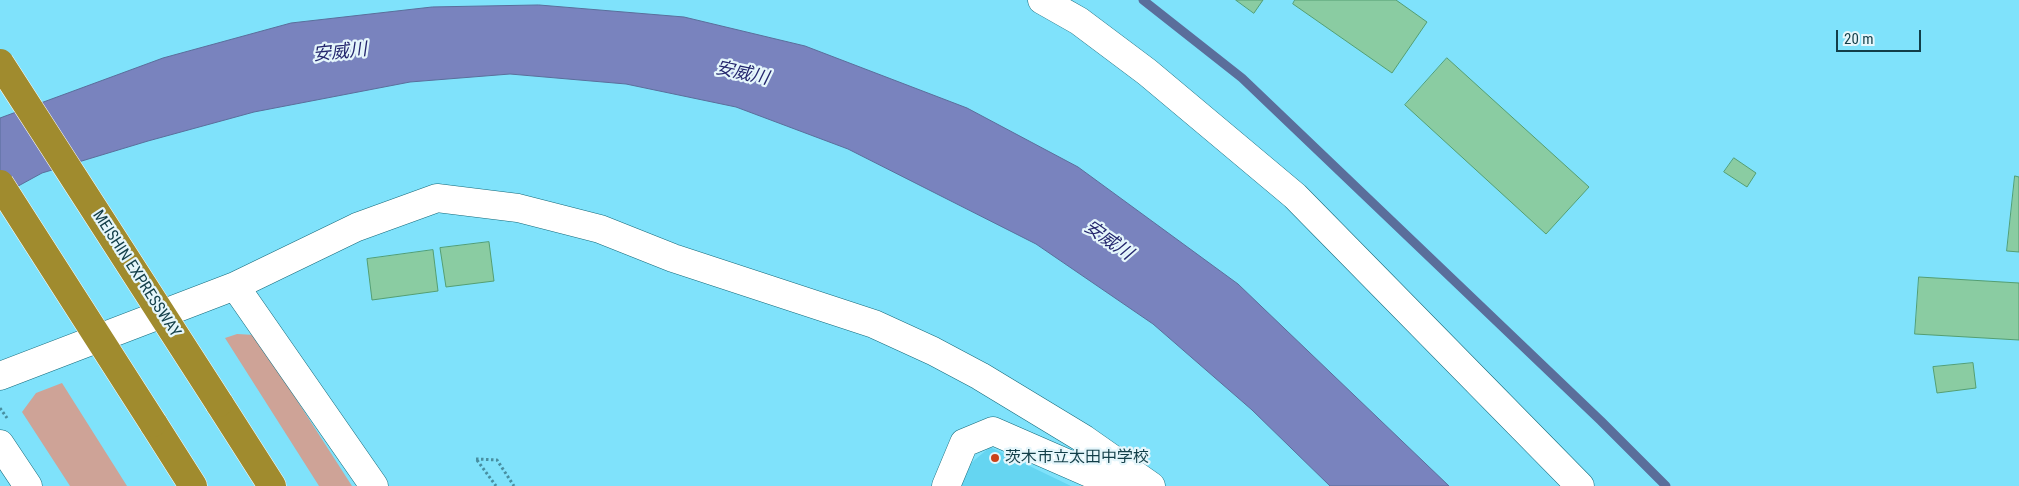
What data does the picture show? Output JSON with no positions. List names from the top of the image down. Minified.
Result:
{"streets":{"highway":["MEISHIN EXPRESSWAY"]},"water":["安威川"],"places":["茨木市立太田中学校"],"scale_bar":"20 m"}
